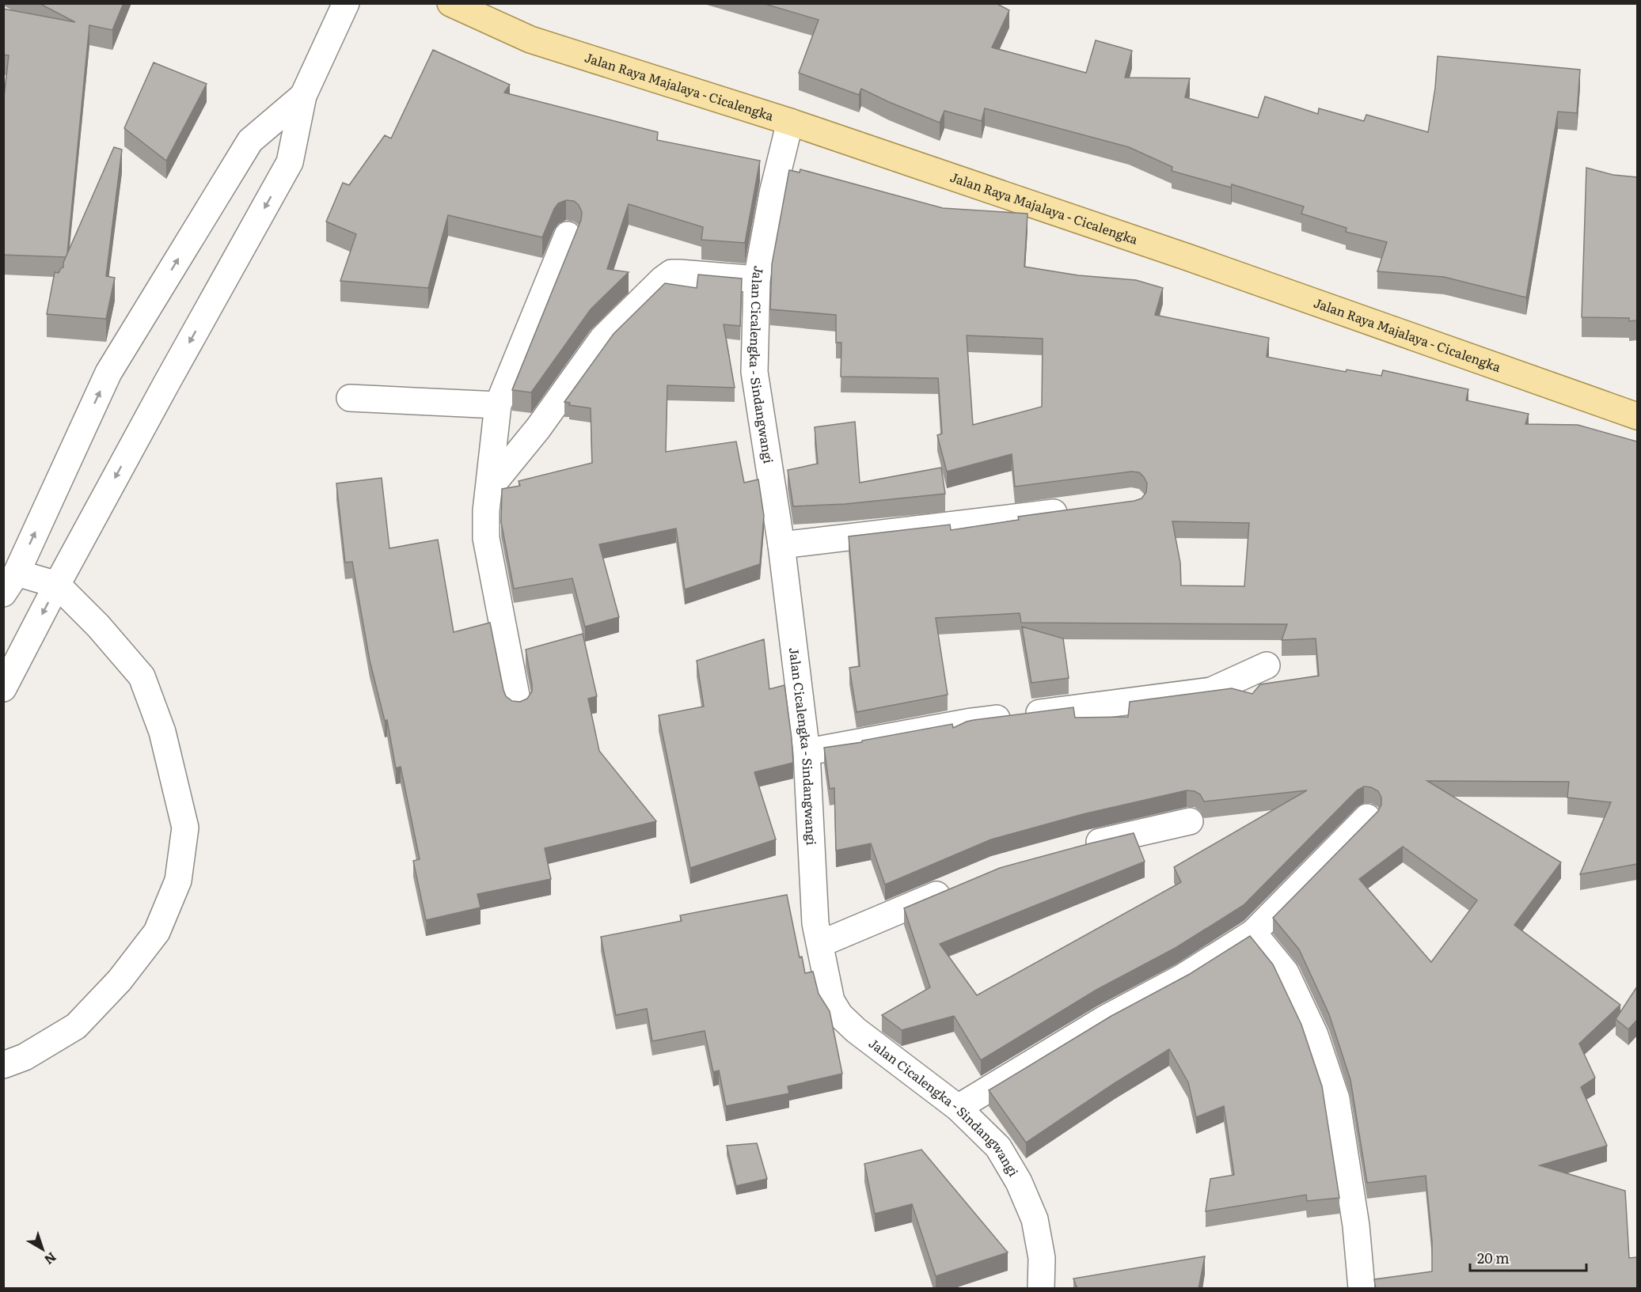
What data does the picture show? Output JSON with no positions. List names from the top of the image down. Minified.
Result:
{"streets":{"main road":["Jalan Raya Majalaya - Cicalengka"],"street":["Jalan Cicalengka - Sindangwangi"]},"crossings":[["Jalan Raya Majalaya - Cicalengka","Jalan Cicalengka - Sindangwangi"]],"scale_bar":"20 m","north":"bottom right"}
